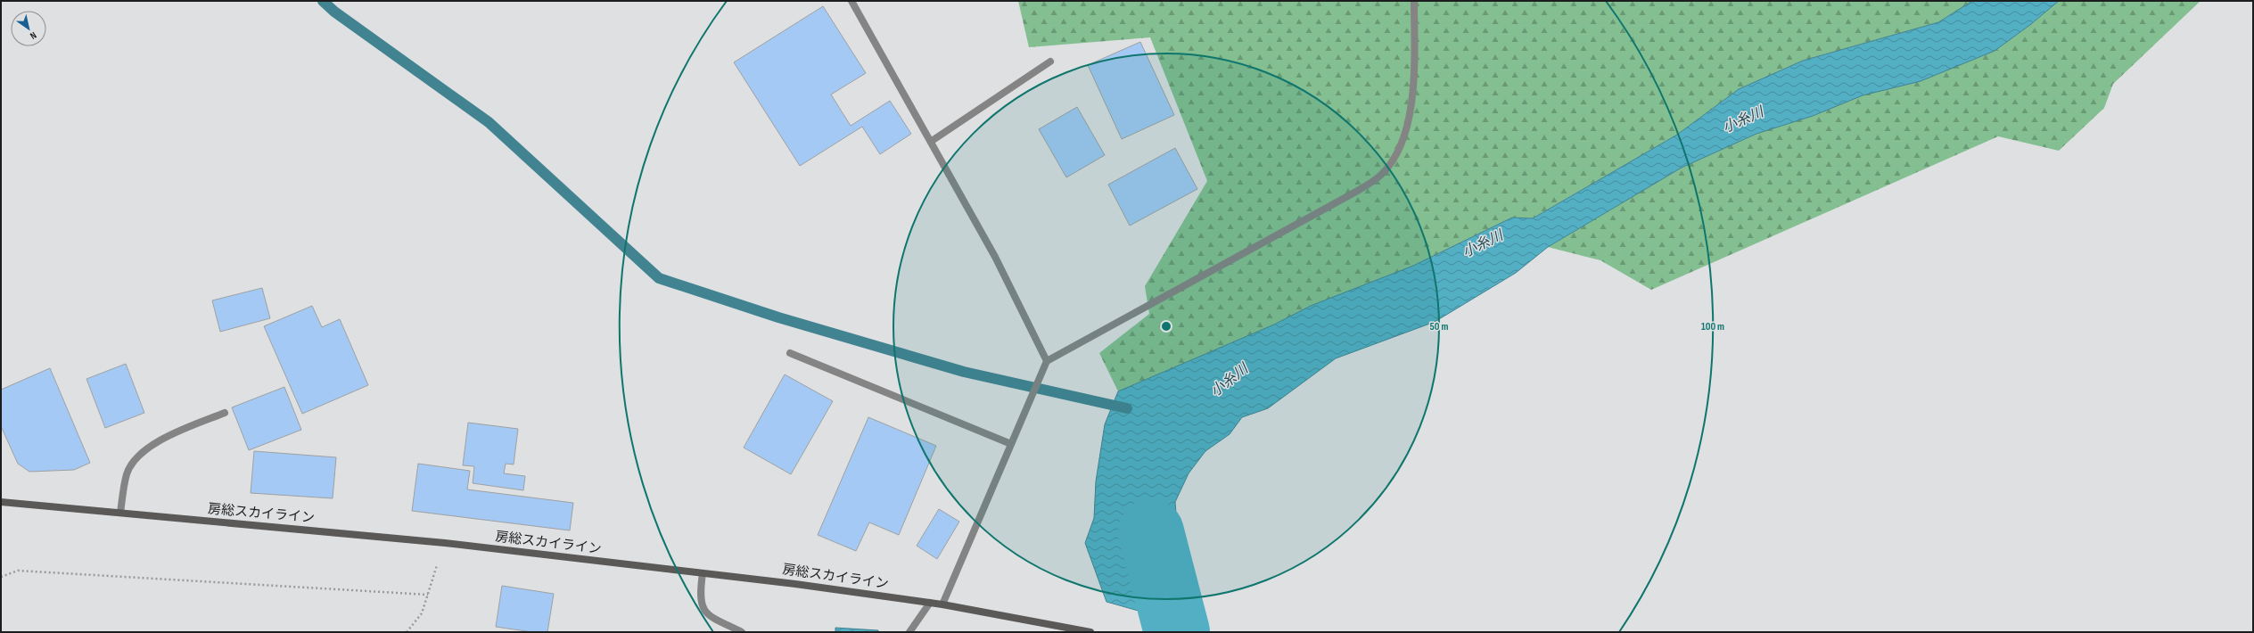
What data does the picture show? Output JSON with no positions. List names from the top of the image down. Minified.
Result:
{"streets":{"main road":["房総スカイライン"]},"water":["小糸川"],"north":"bottom right","rings":["50 m","100 m"]}
